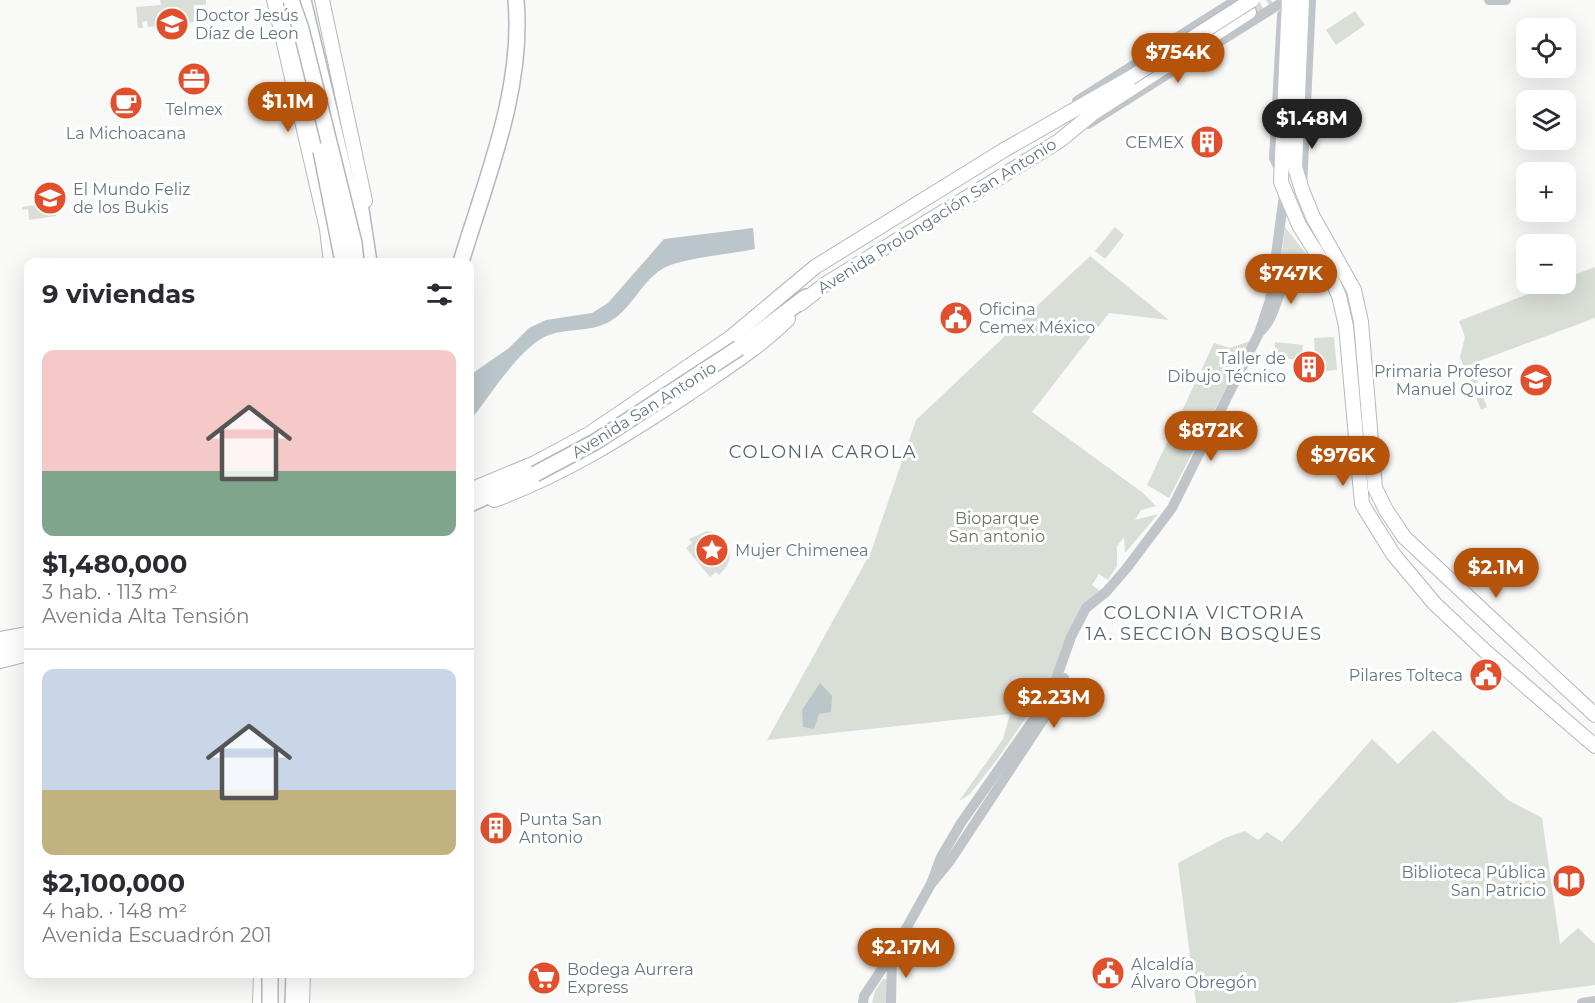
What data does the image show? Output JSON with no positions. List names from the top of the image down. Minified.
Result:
{"streets":{"highway":["Avenida San Antonio"],"main road":["Avenida Prolongación San Antonio"]},"crossings":[["Avenida Prolongación San Antonio","Avenida San Antonio"]],"districts":["COLONIA CAROLA","COLONIA VICTORIA 1A. SECCIÓN BOSQUES"],"parks":["Bioparque San antonio"],"places":{"school or university":["Doctor Jesús Díaz de Leon","El Mundo Feliz de los Bukis","Primaria Profesor Manuel Quiroz"],"office":["Telmex"],"cafe":["La Michoacana"],"building":["CEMEX","Taller de Dibujo Técnico","Punta San Antonio"],"public building":["Oficina Cemex México","Pilares Tolteca","Alcaldía Álvaro Obregón"],"place":["Mujer Chimenea"],"library":["Biblioteca Pública San Patricio"],"supermarket":["Bodega Aurrera Express"]},"page":{"map_buttons":["+","−"],"price":["$754K","$1.1M","$1.48M","$747K","$872K","$976K","$2.1M","$2.23M","$2.17M"],"heading":"9 viviendas","list":[{"name":"$1,480,000","note":"3 hab. · 113 m² · Avenida Alta Tensión"},{"name":"$2,100,000","note":"4 hab. · 148 m² · Avenida Escuadrón 201"}]}}
